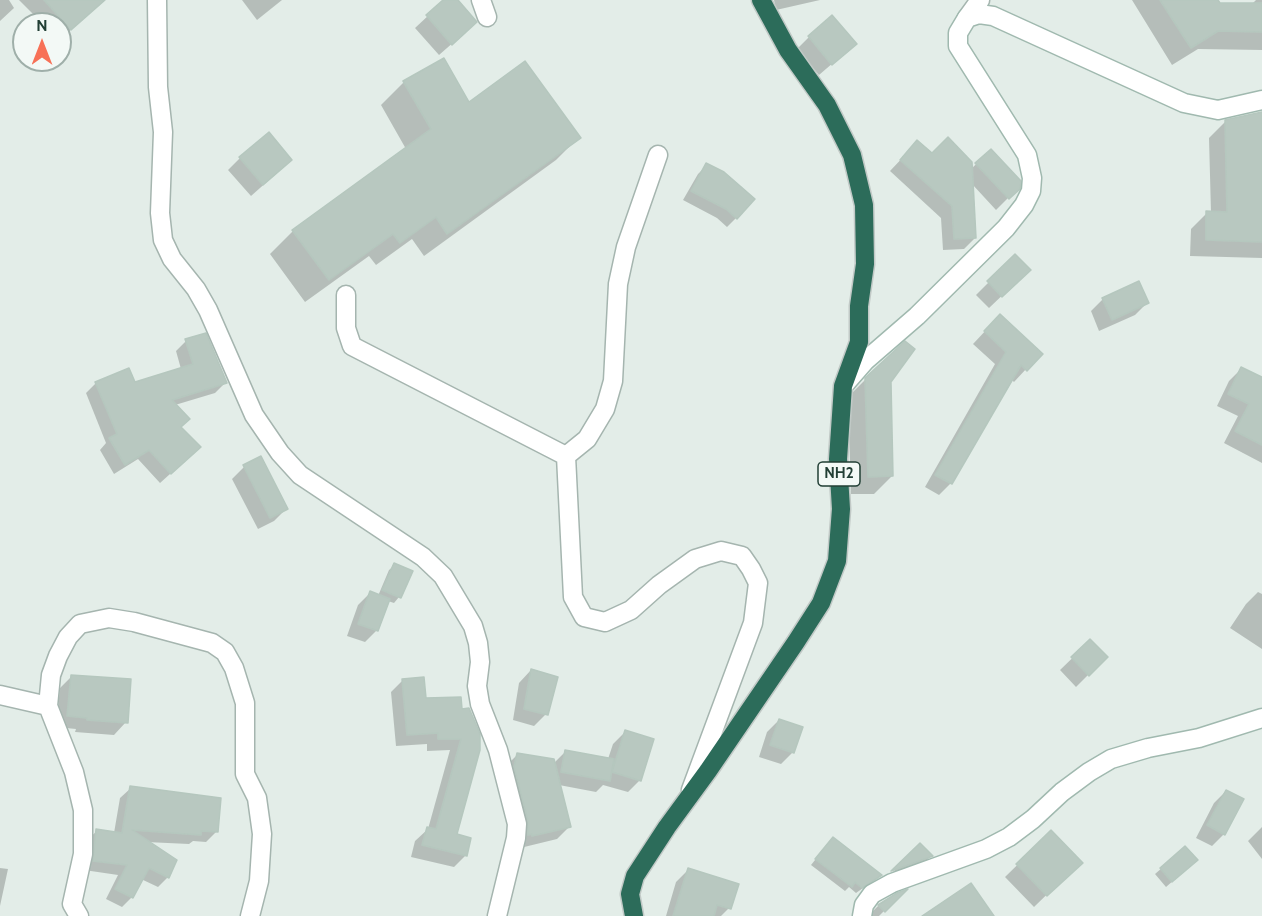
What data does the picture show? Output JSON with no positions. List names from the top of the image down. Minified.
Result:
{"streets":{"highway":["NH2"]},"north":"top"}
